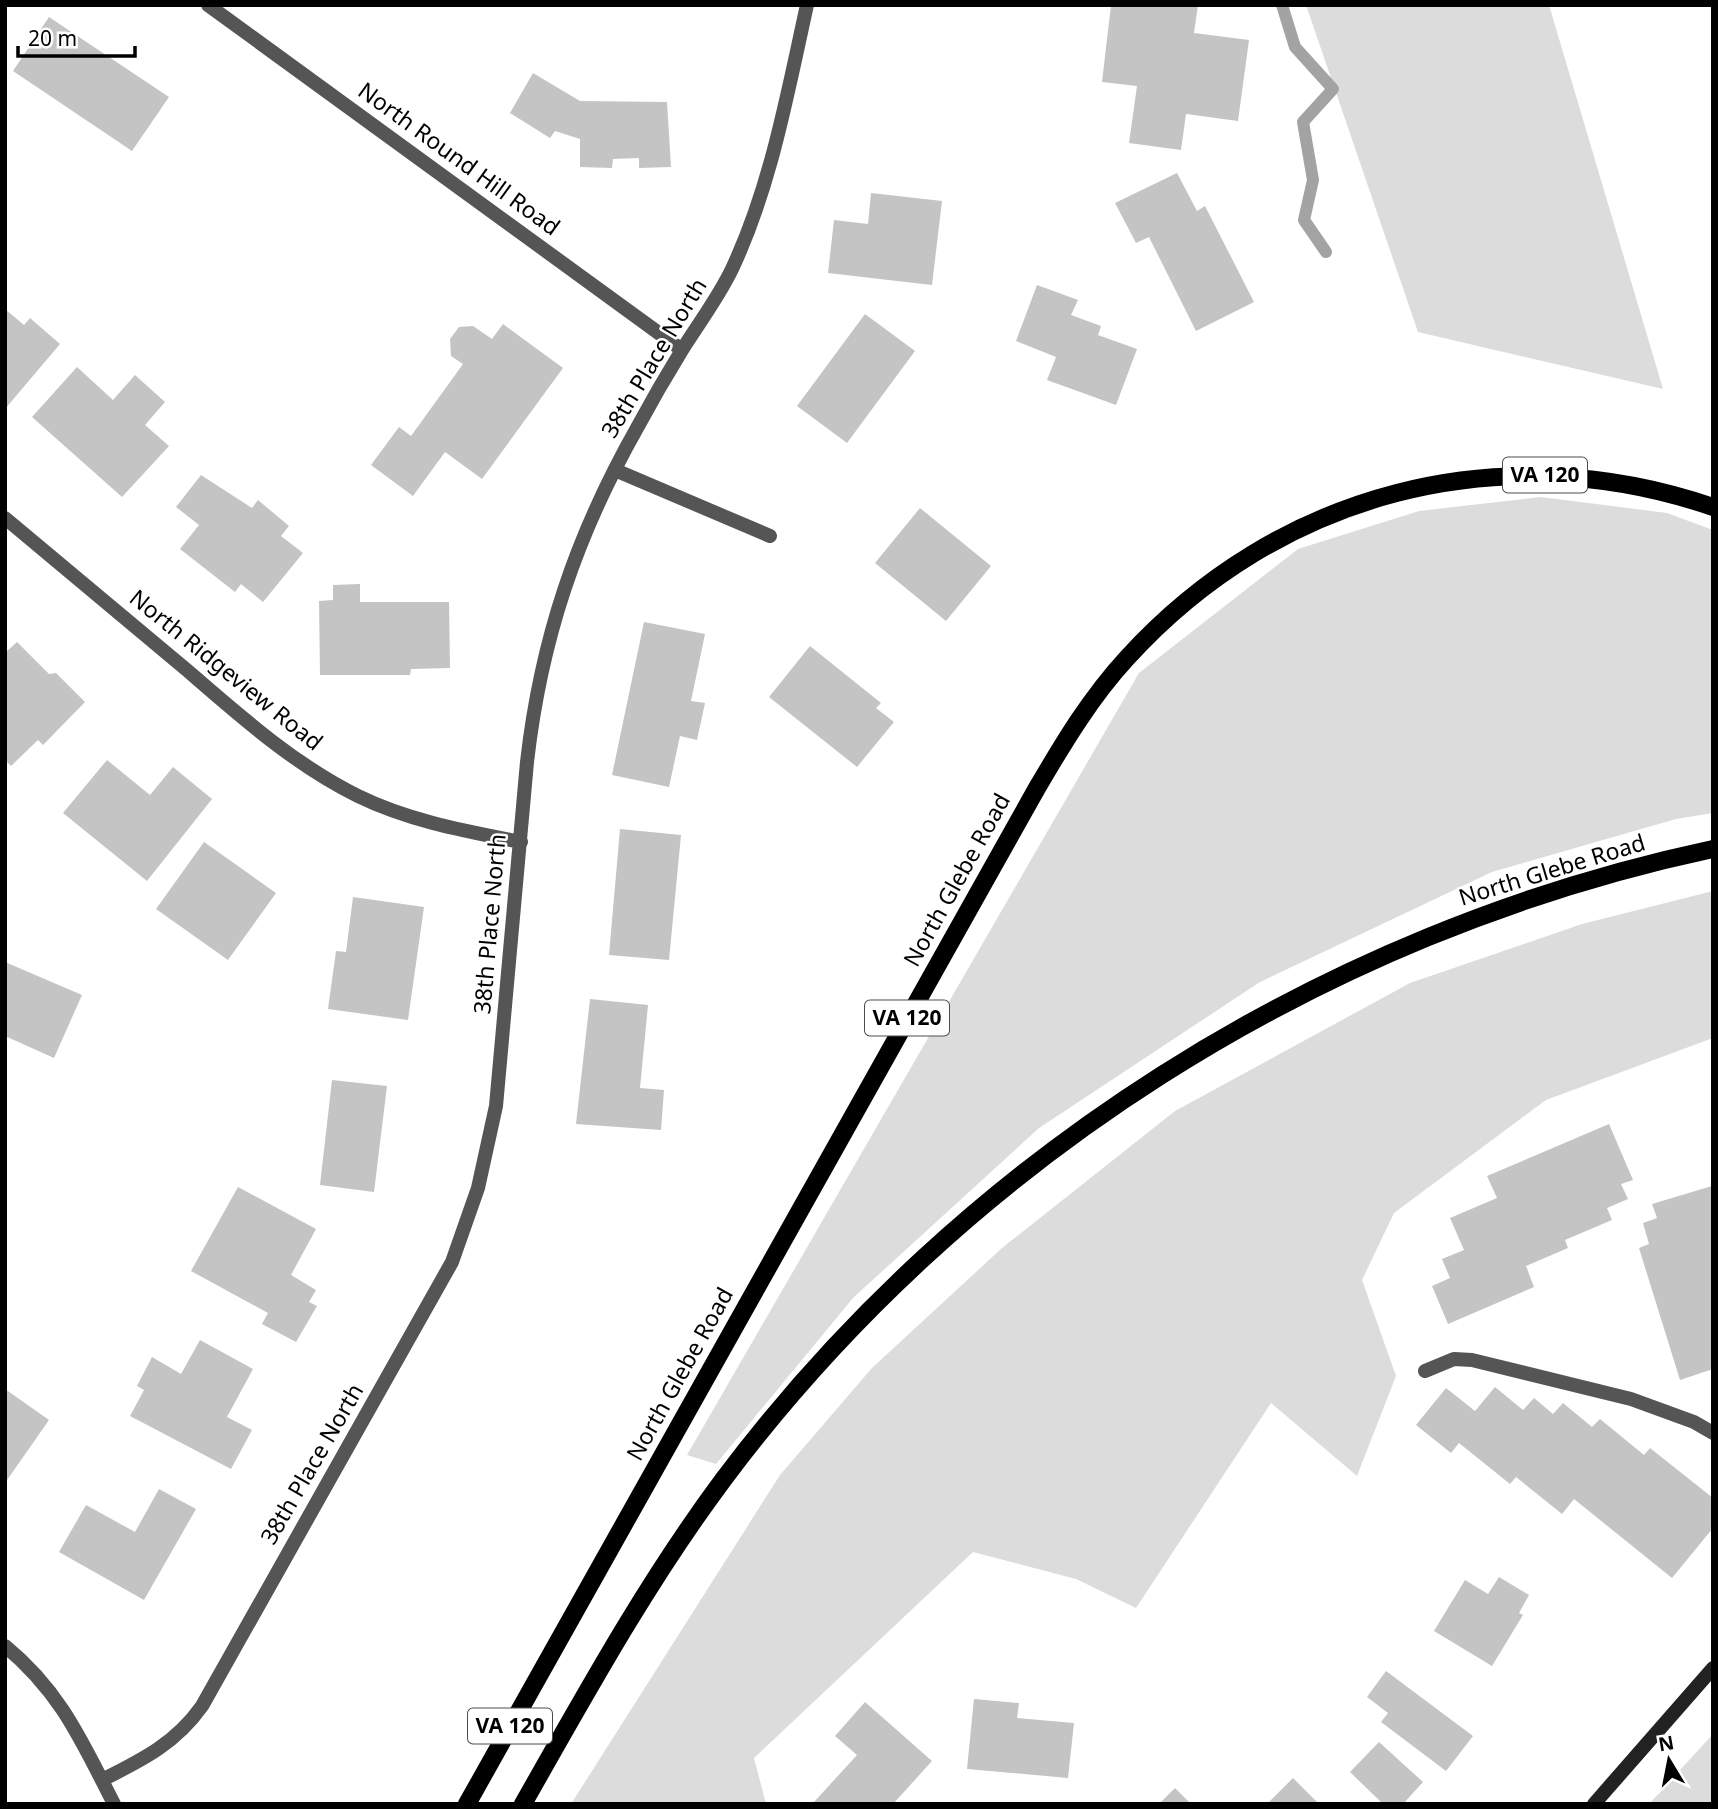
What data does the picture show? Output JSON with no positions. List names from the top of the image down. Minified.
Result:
{"streets":{"main road":["VA 120","North Glebe Road"],"street":["North Round Hill Road","38th Place North","North Ridgeview Road"]},"crossings":[["North Round Hill Road","38th Place North"],["38th Place North","North Ridgeview Road"]],"scale_bar":"20 m","north":"top"}
